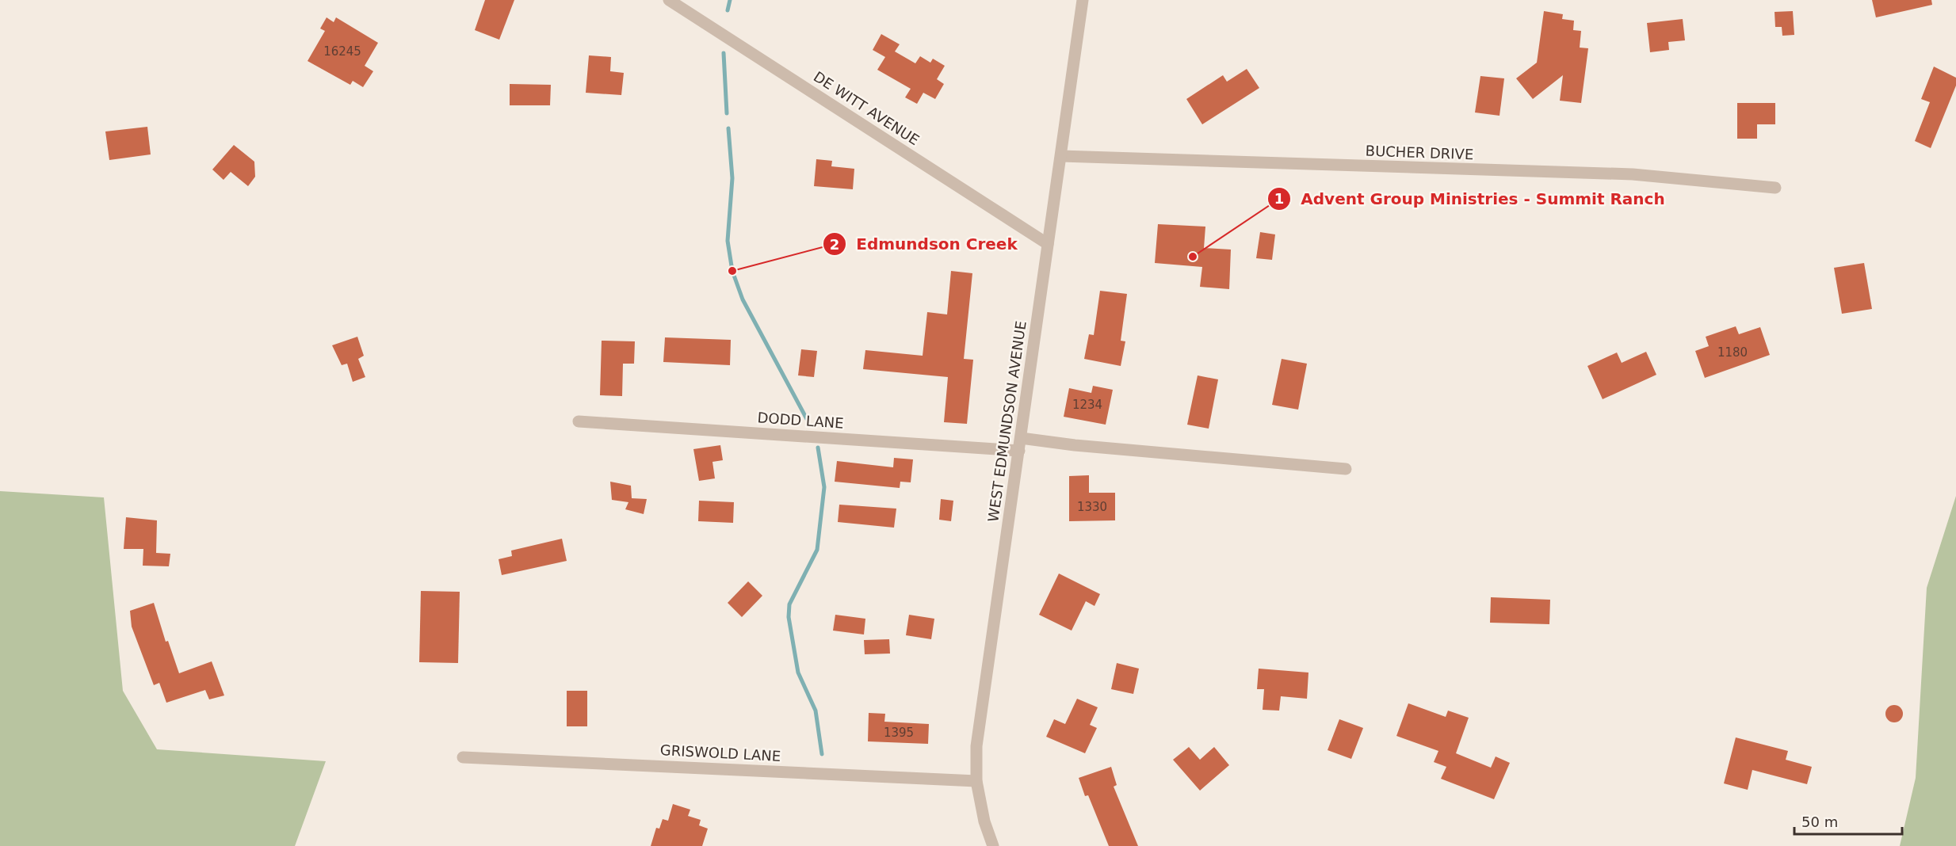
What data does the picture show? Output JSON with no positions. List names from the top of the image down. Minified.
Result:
{"streets":{"street":["DE WITT AVENUE","BUCHER DRIVE","DODD LANE","WEST EDMUNDSON AVENUE","GRISWOLD LANE"]},"crossings":[["DE WITT AVENUE","WEST EDMUNDSON AVENUE"],["BUCHER DRIVE","WEST EDMUNDSON AVENUE"],["DODD LANE","WEST EDMUNDSON AVENUE"],["WEST EDMUNDSON AVENUE","GRISWOLD LANE"]],"places":["Advent Group Ministries - Summit Ranch","Edmundson Creek"],"house_numbers":["16245","1180","1234","1330","1395"],"scale_bar":"50 m"}
